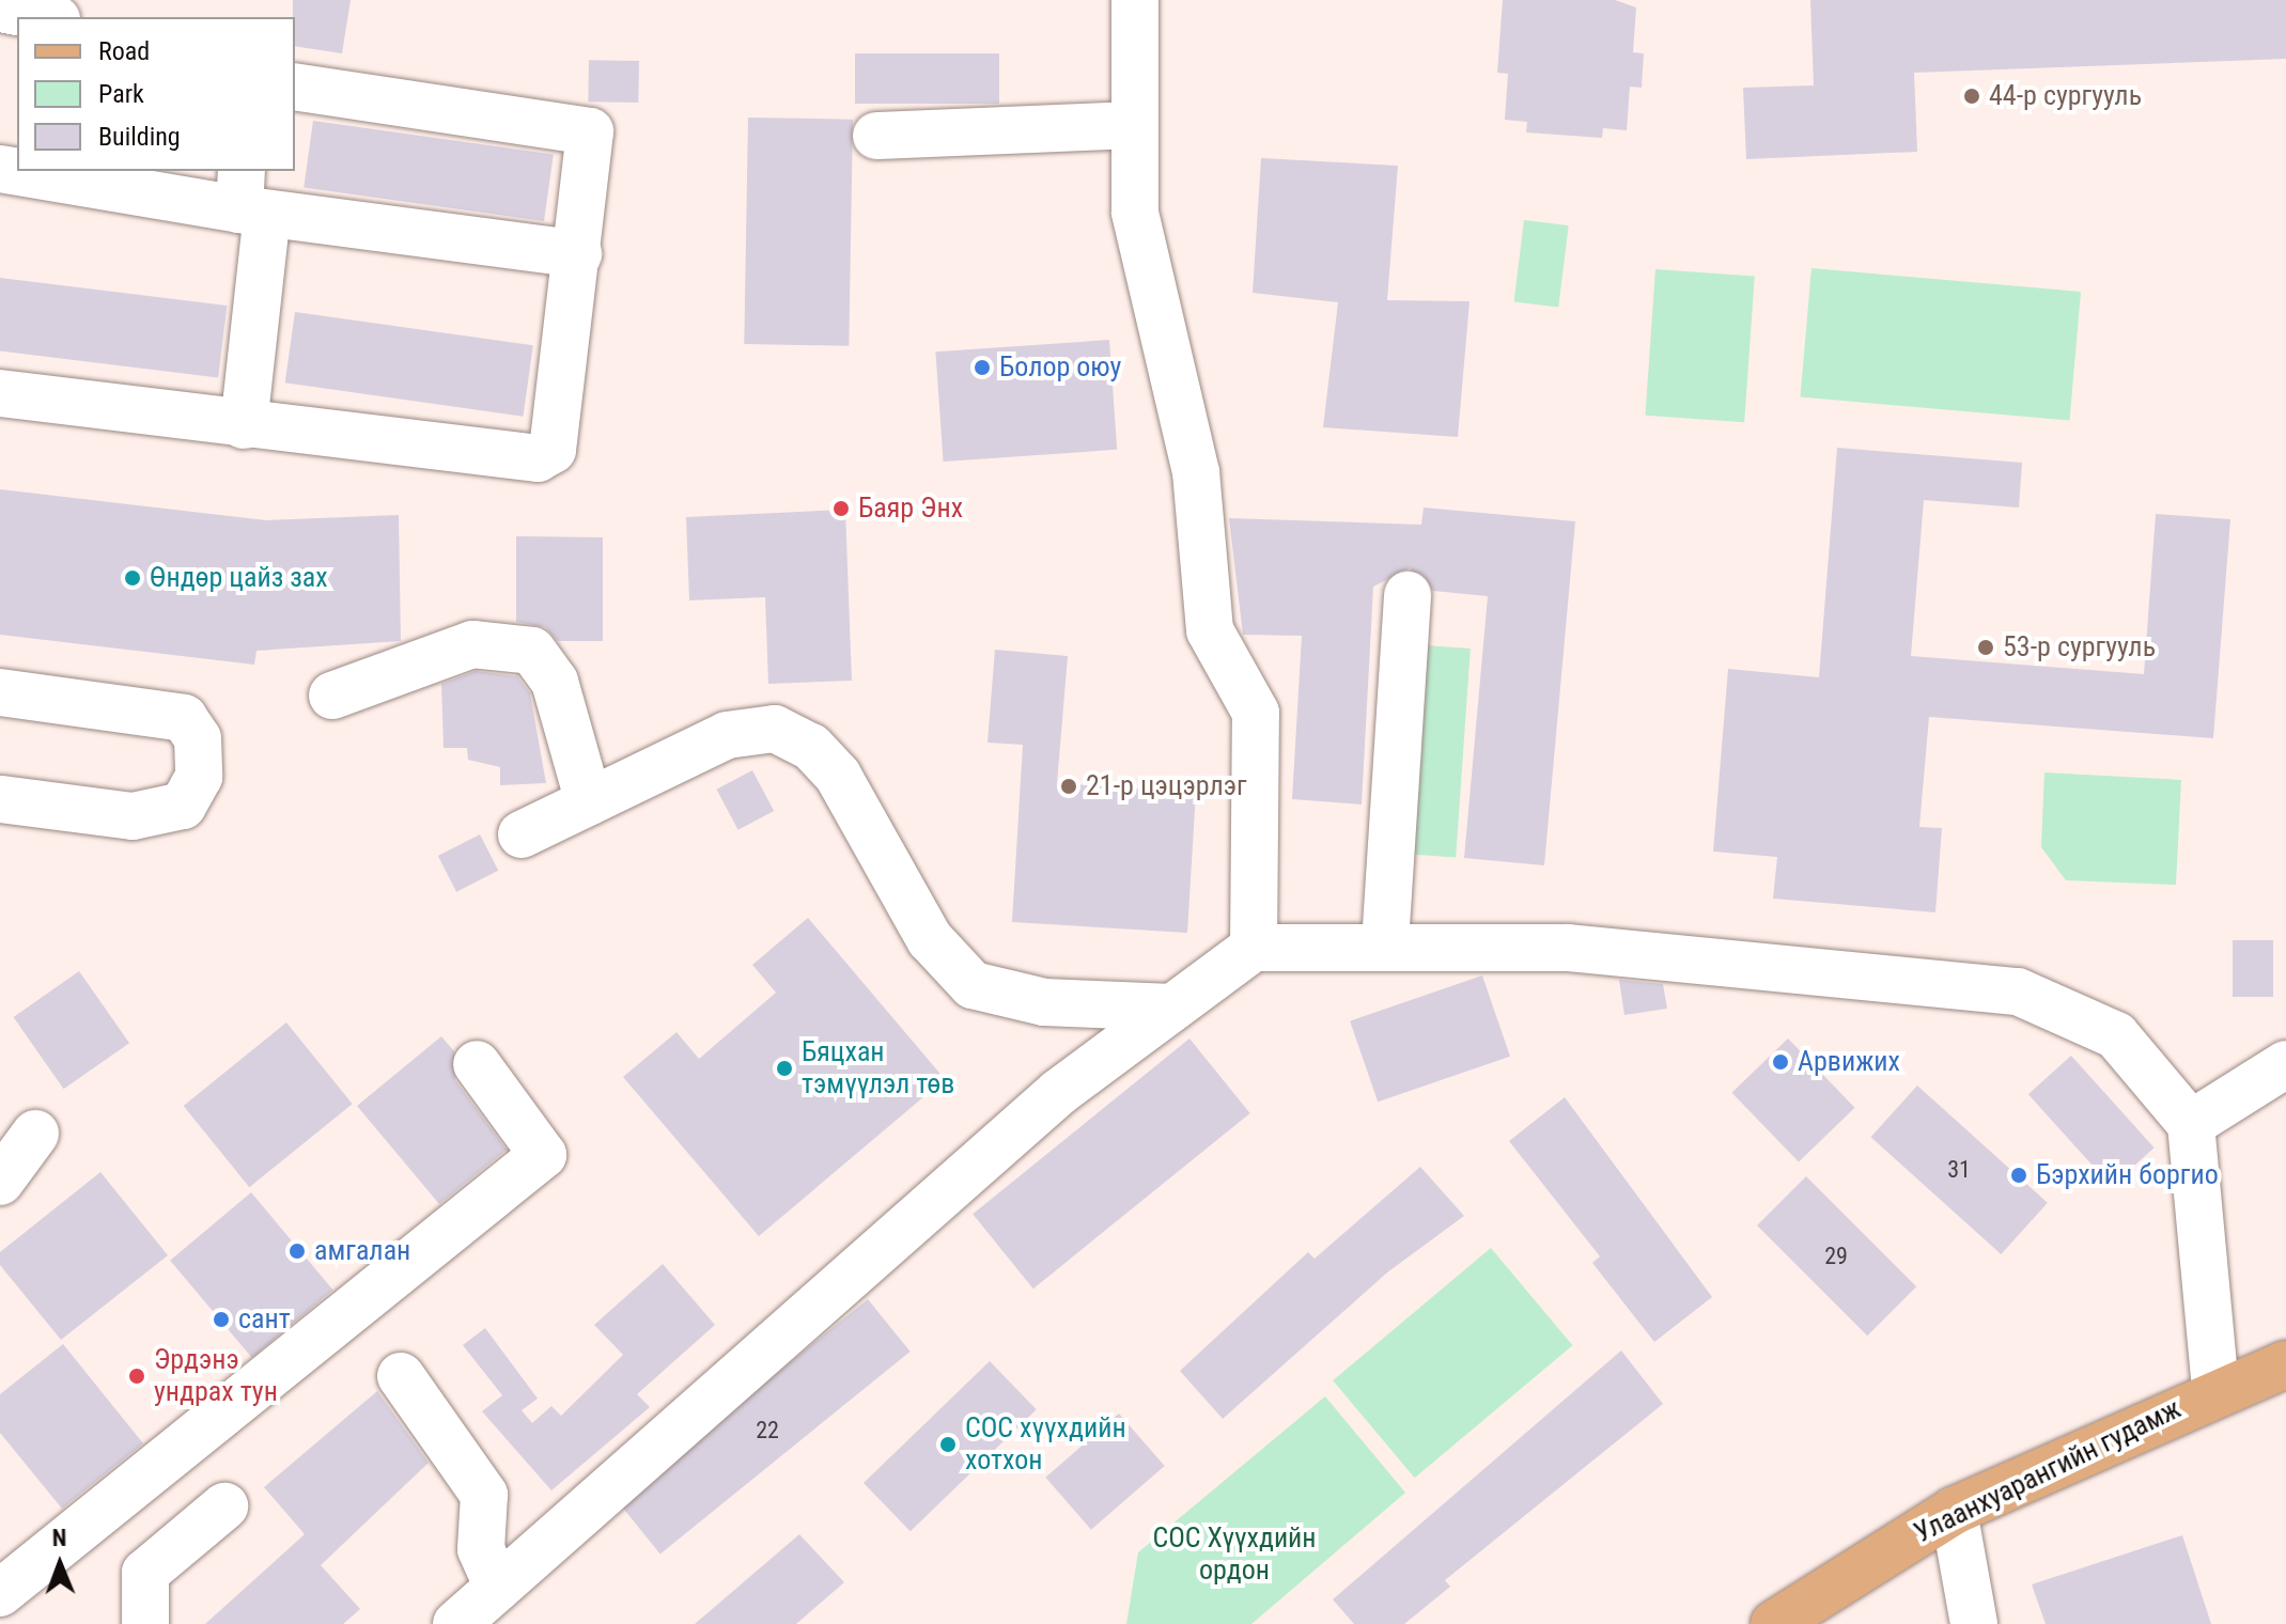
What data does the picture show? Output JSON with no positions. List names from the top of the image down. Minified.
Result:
{"streets":{"main road":["Улаанхуарангийн гудамж"]},"parks":["СОС Хүүхдийн ордон"],"places":["44-р сургууль","Болор оюу","Баяр Энх","Өндөр цайз зах","53-р сургууль","21-р цэцэрлэг","Арвижих","Бяцхан тэмүүлэл төв","Бэрхийн боргио","амгалан","сант","Эрдэнэ ундрах тун","СОС хүүхдийн хотхон"],"house_numbers":["31","29","22"],"legend":["Road","Park","Building"],"north":"top"}
